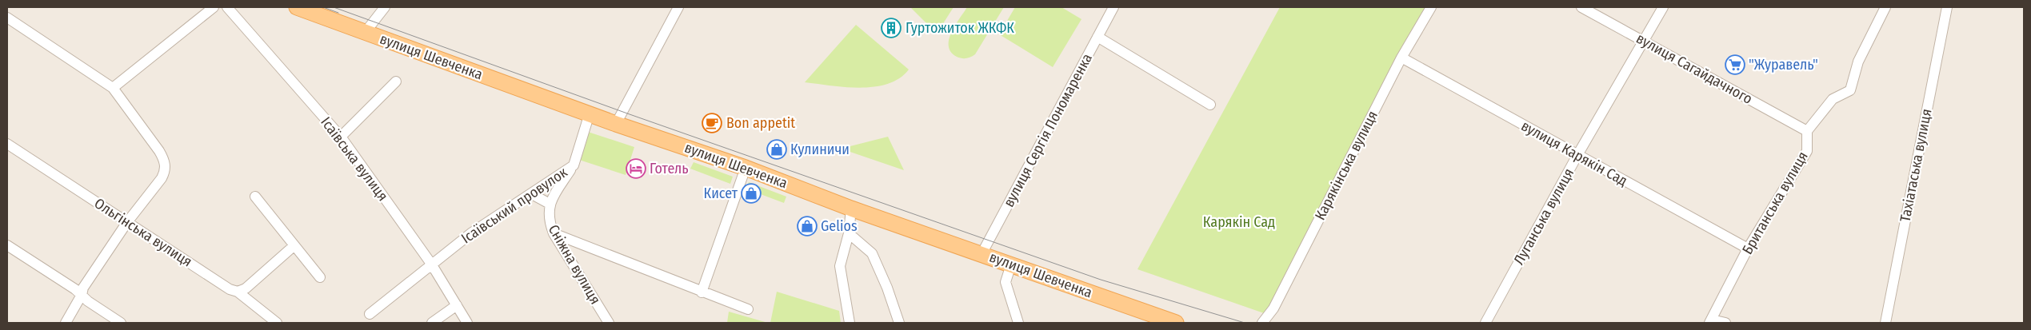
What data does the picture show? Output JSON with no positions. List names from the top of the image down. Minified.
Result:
{"streets":{"main road":["вулиця Шевченка"],"street":["вулиця Сагайдачного","вулиця Сергія Пономаренка","вулиця Карякін Сад","Ісаївська вулиця","Карякінська вулиця","Тахіатаська вулиця","Британська вулиця","Ісаївський провулок","Луганська вулиця","Ольгінська вулиця","Сніжна вулиця"]},"crossings":[["вулиця Шевченка","вулиця Сергія Пономаренка"],["вулиця Шевченка","Ісаївський провулок"],["вулиця Сагайдачного","Британська вулиця"],["вулиця Сагайдачного","Луганська вулиця"],["вулиця Карякін Сад","Карякінська вулиця"],["вулиця Карякін Сад","Британська вулиця"],["вулиця Карякін Сад","Луганська вулиця"],["Ісаївська вулиця","Ісаївський провулок"],["Ісаївський провулок","Сніжна вулиця"]],"parks":["Карякін Сад"],"places":{"building":["Гуртожиток ЖКФК"],"supermarket":["\"Журавель\""],"cafe":["Bon appetit"],"shop":["Кулиничи","Кисет","Gelios"],"hotel":["Готель"]}}
